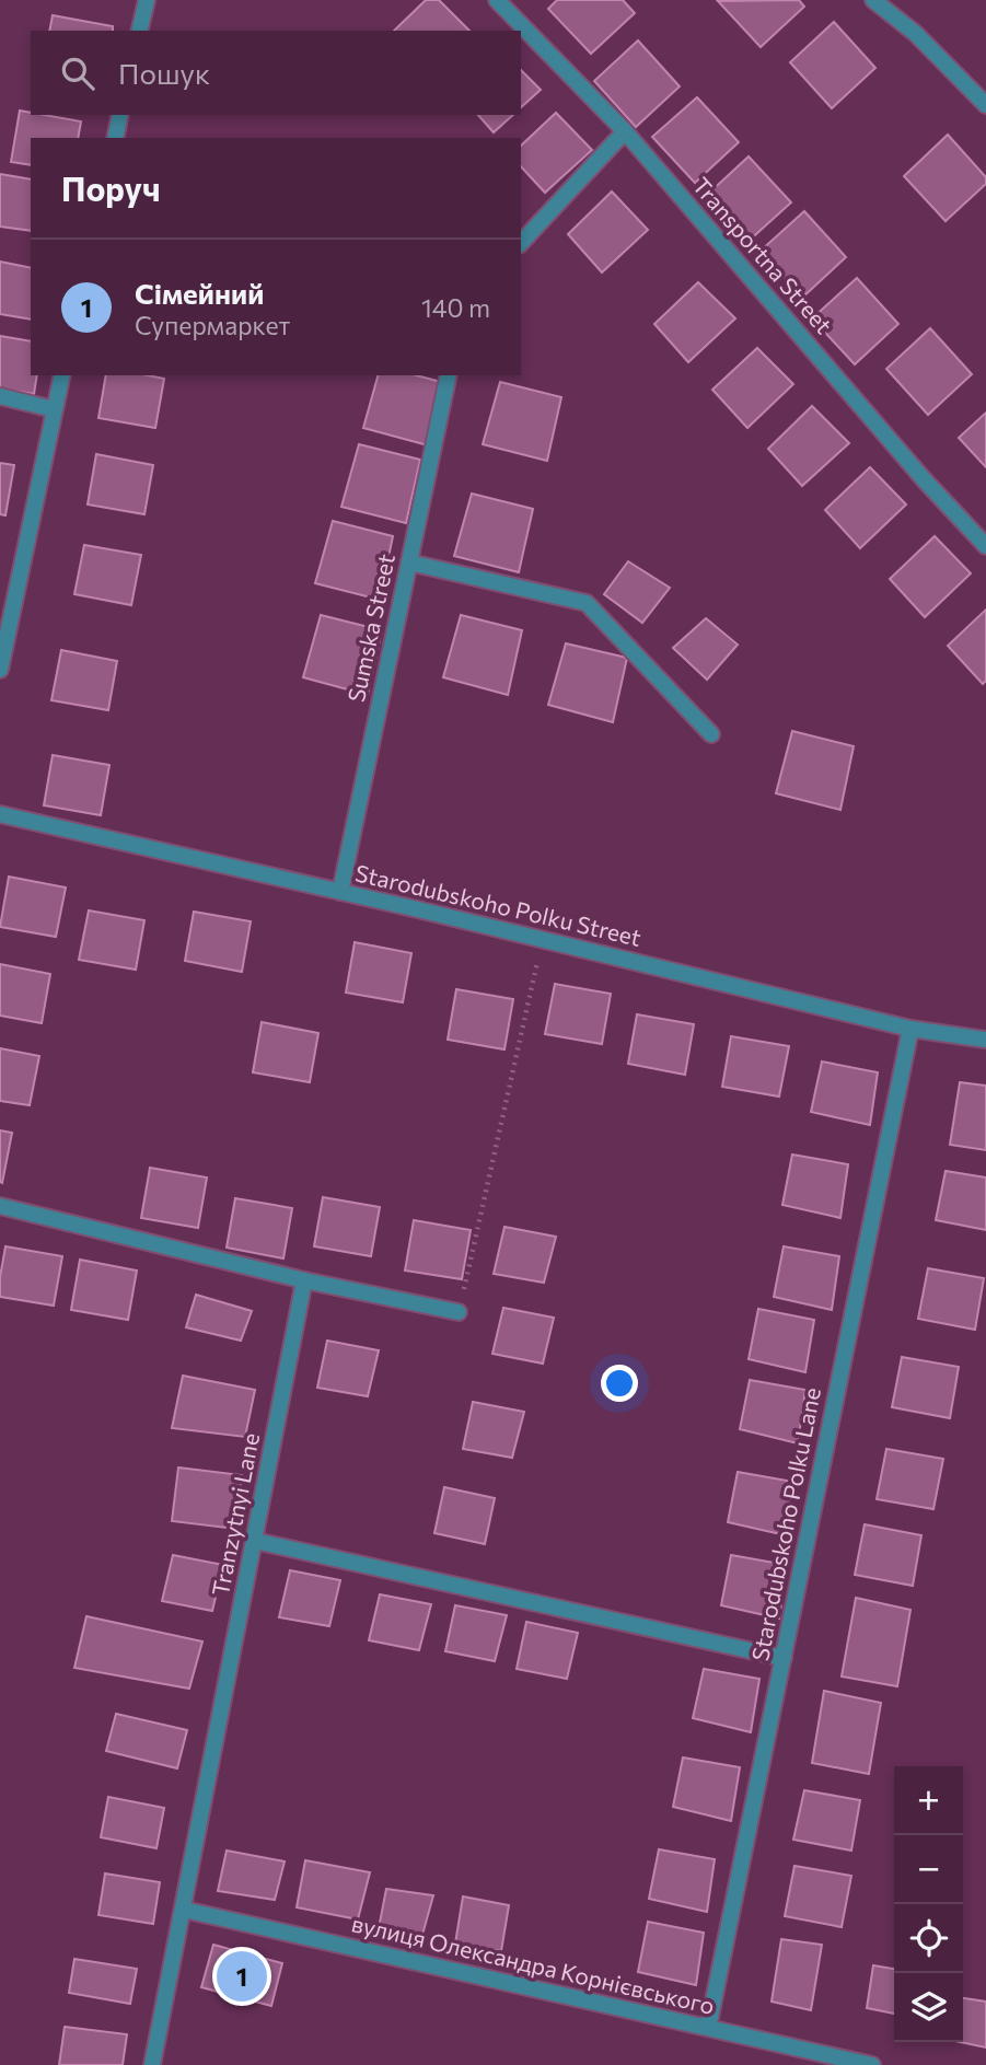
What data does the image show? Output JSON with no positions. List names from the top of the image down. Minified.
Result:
{"streets":{"street":["Transportna Street","Sumska Street","Starodubskoho Polku Street","Tranzytnyi Lane","Starodubskoho Polku Lane","вулиця Олександра Корнієвського"]},"crossings":[["Sumska Street","Starodubskoho Polku Street"],["Starodubskoho Polku Street","Starodubskoho Polku Lane"],["Tranzytnyi Lane","вулиця Олександра Корнієвського"],["Starodubskoho Polku Lane","вулиця Олександра Корнієвського"]],"page":{"search":"Пошук","heading":"Поруч","list":[{"mark":"1","name":"Сімейний","note":"Супермаркет","value":"140 m"}],"map_buttons":["+","−"],"pins":"1"}}
